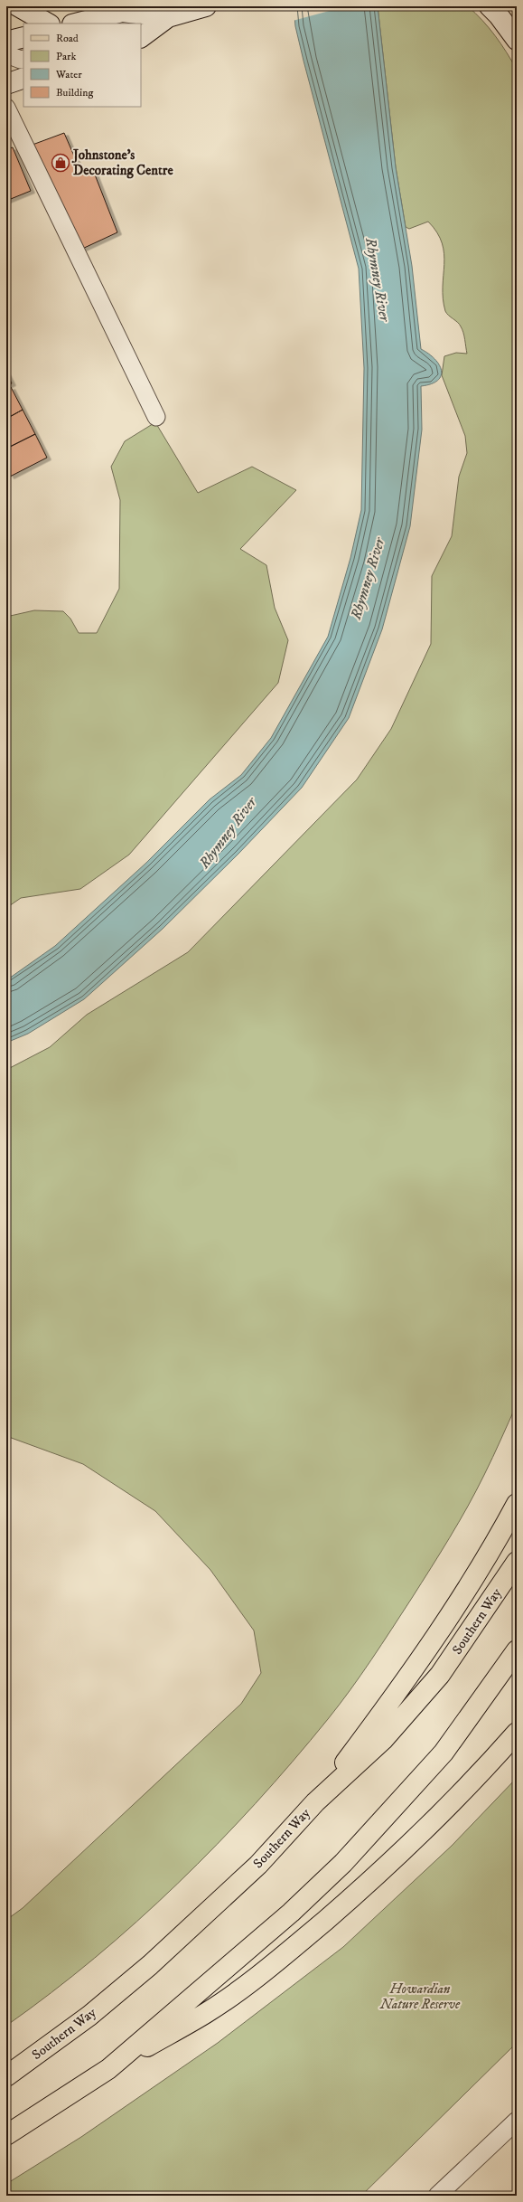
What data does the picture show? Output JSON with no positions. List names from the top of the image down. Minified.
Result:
{"streets":{"main road":["Southern Way"]},"water":["Rhymney River"],"parks":["Howardian Nature Reserve"],"places":{"shop":["Johnstone's Decorating Centre"]},"legend":["Road","Park","Water","Building"]}
